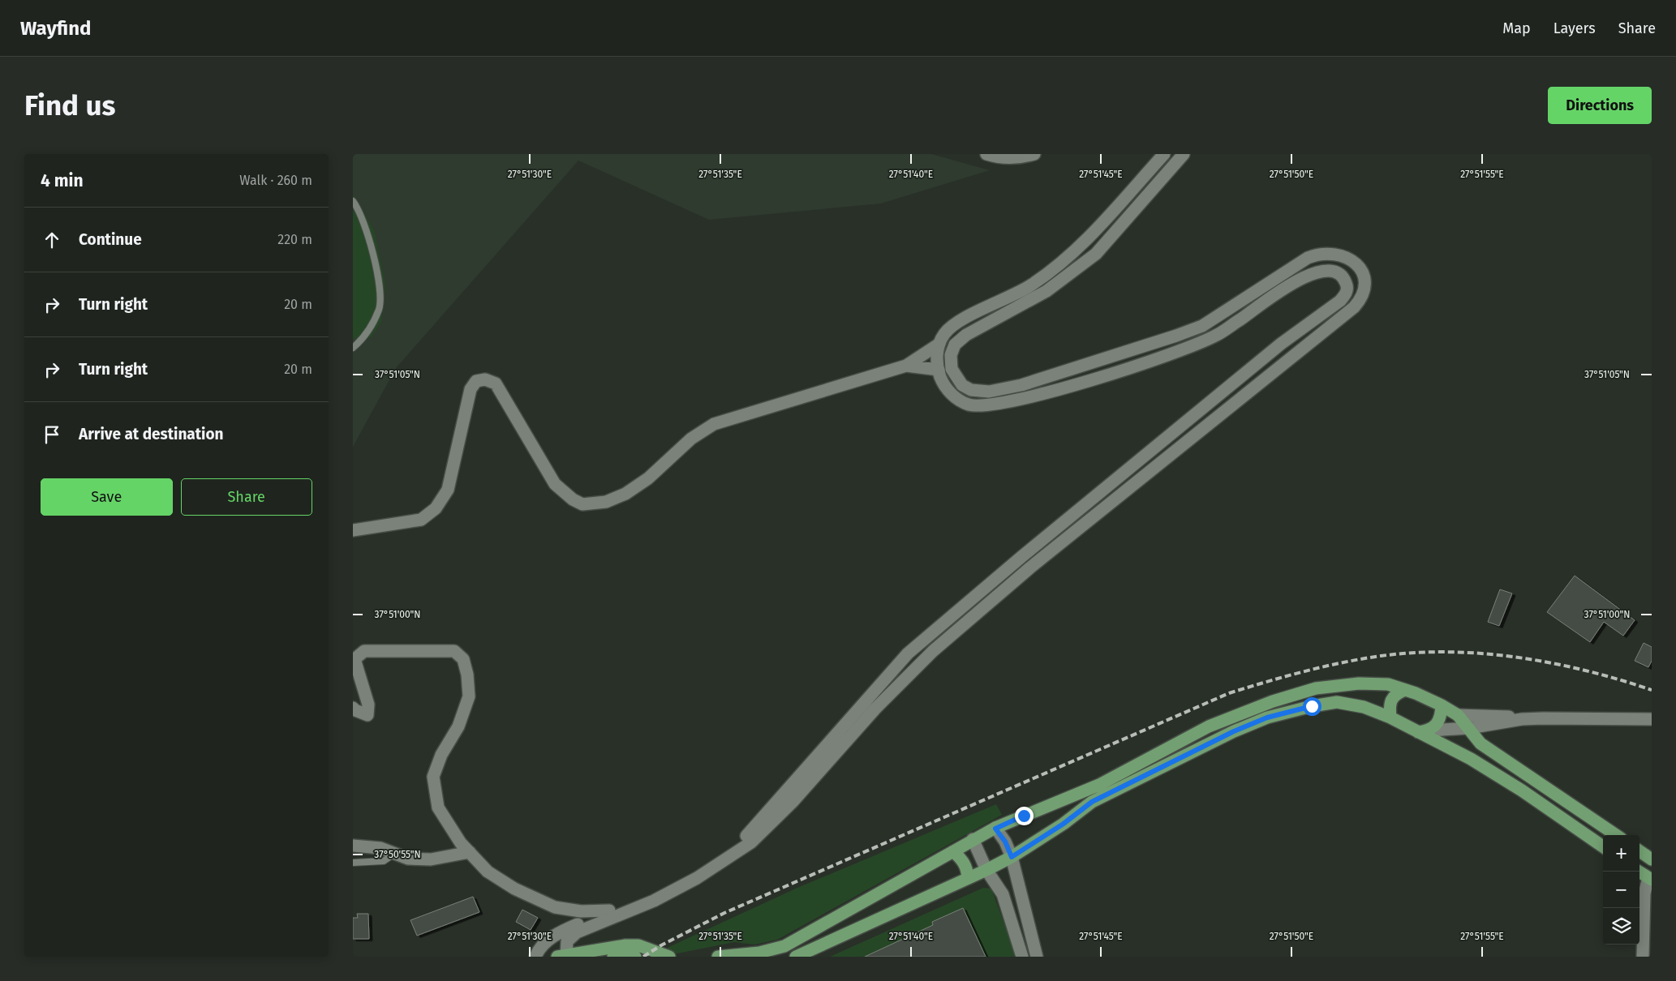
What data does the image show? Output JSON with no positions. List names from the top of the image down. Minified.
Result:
{"page":{"header":"Wayfind","nav":["Map","Layers","Share"],"buttons":["Directions",["Save","Share"]],"title":"Find us","heading":["4 min","Walk · 260 m"],"list":[["Continue","220 m"],["Turn right","20 m"],["Turn right","20 m"],"Arrive at destination"],"map_buttons":["+","−"]},"coordinates":["27°51'30\"E","27°51'35\"E","27°51'40\"E","27°51'45\"E","27°51'50\"E","27°51'55\"E","37°51'05\"N","37°51'00\"N","37°50'55\"N"]}
